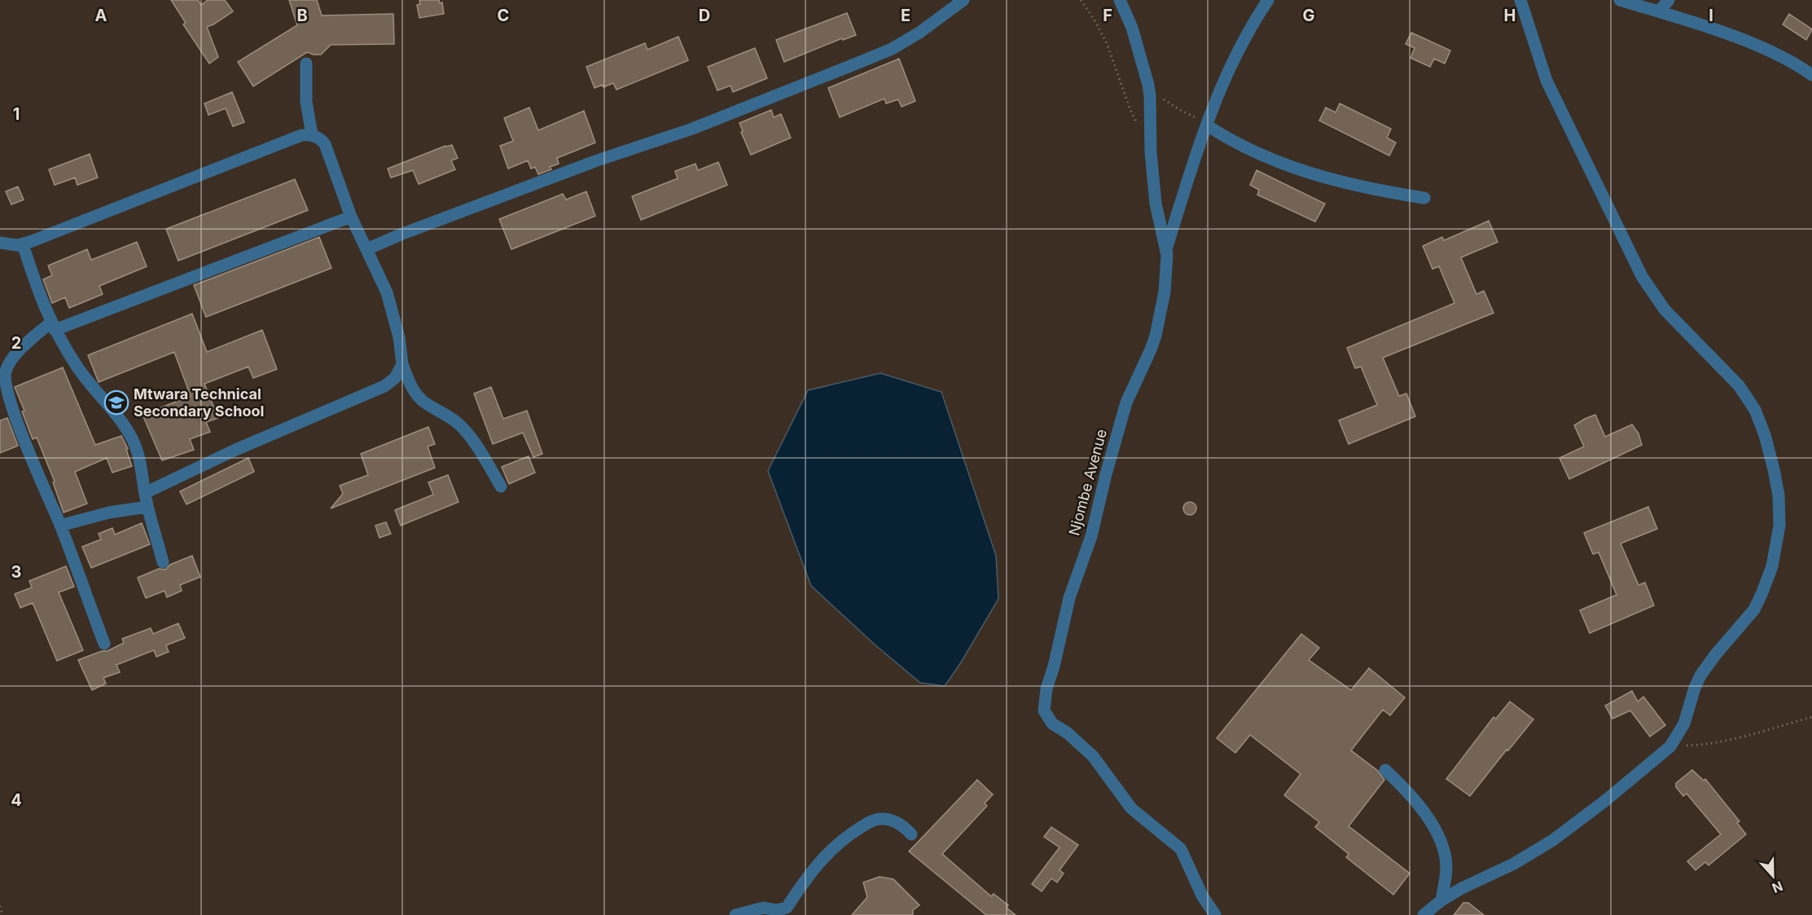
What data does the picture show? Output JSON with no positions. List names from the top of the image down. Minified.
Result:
{"streets":{"street":["Njombe Avenue"]},"places":{"school or university":["Mtwara Technical Secondary School"]},"north":"bottom","grid":{"columns":["A","B","C","D","E","F","G","H","I"],"rows":["1","2","3","4"]}}
